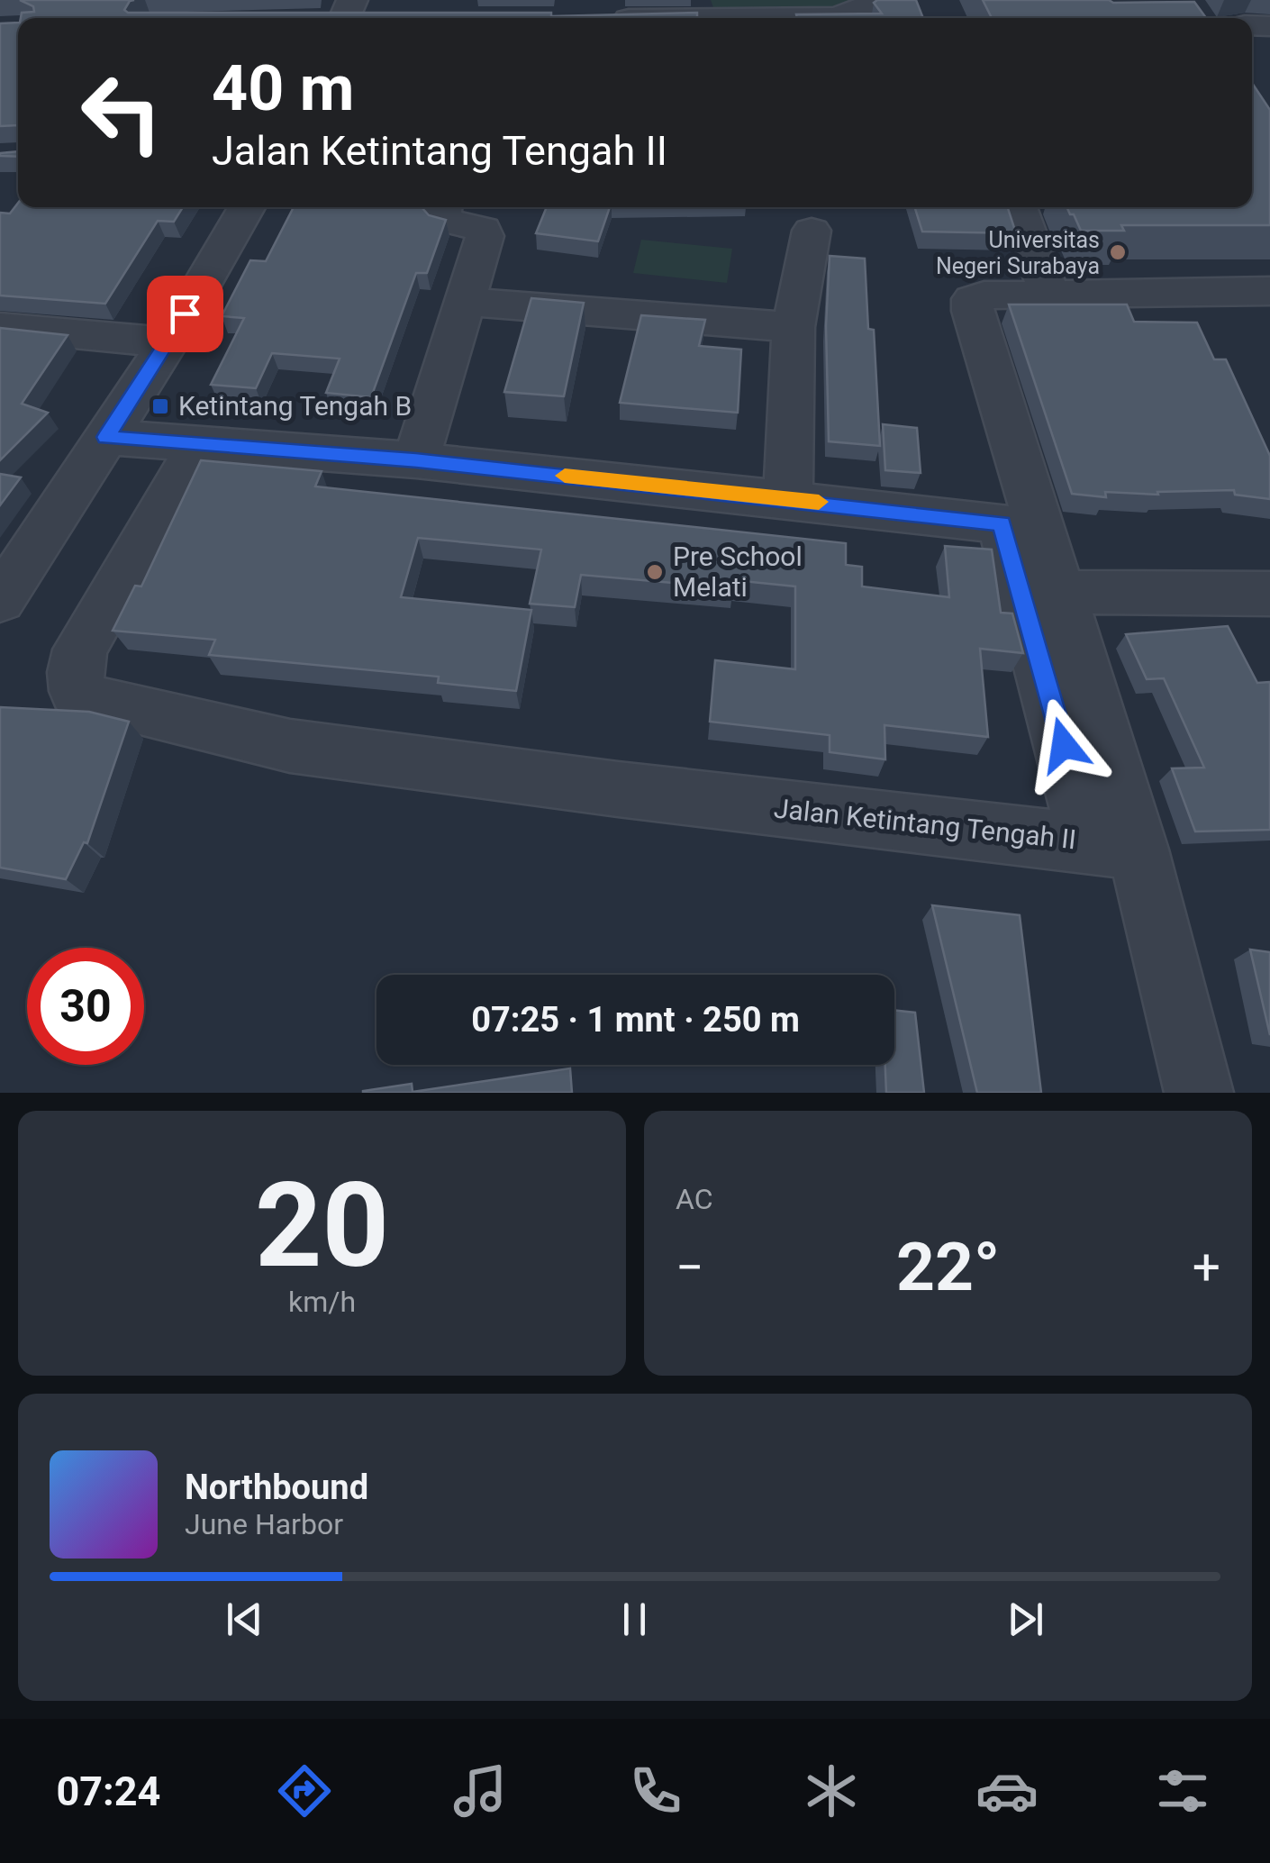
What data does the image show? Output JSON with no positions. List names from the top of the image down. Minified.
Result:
{"streets":{"street":["Jalan Ketintang Tengah II"]},"places":{"other":["Universitas Negeri Surabaya","Pre School Melati"],"transit":["Ketintang Tengah B"]},"page":{"turn":["40 m","Jalan Ketintang Tengah II"],"limit":"30","trip":"07:25 · 1 mnt · 250 m","tile":[["20","km/h"],"AC"],"heat":["−","22°","+"],"song":["Northbound","June Harbor"],"tabs":"07:24"}}
